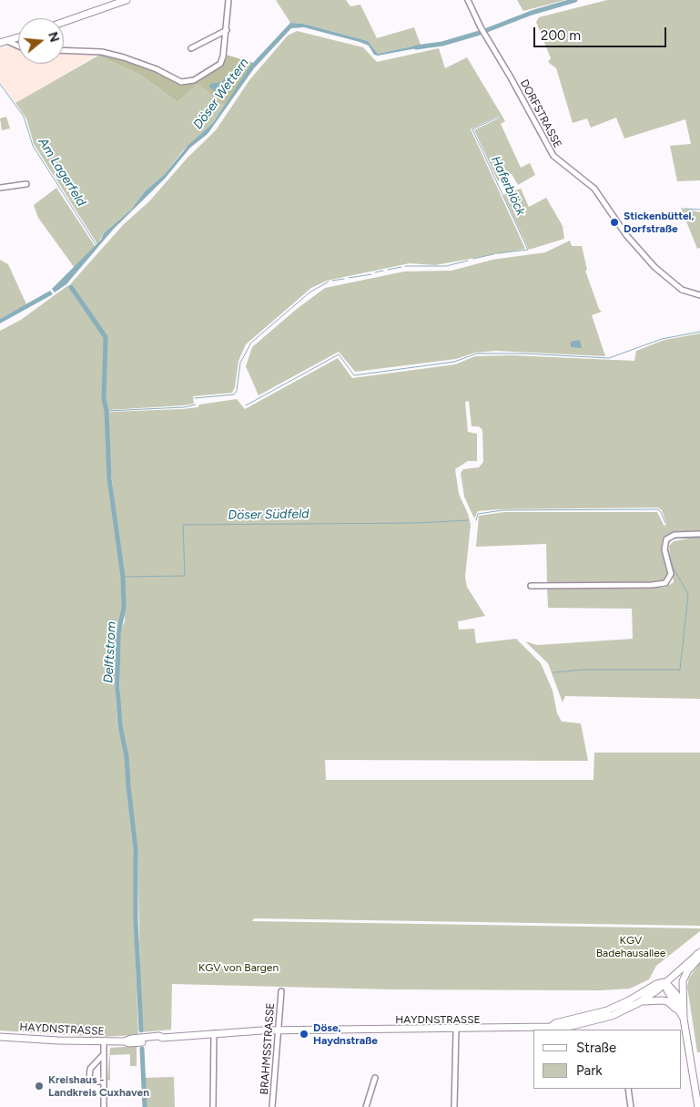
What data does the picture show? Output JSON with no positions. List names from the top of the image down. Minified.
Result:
{"streets":{"street":["DORFSTRASSE","HAYDNSTRASSE","BRAHMSSTRASSE"]},"crossings":[["HAYDNSTRASSE","BRAHMSSTRASSE"]],"water":["Döser Wettern","Am Lagerfeld","Haferblöck","Döser Südfeld","Delftstrom"],"parks":["KGV Badehausallee","KGV von Bargen"],"places":["Stickenbüttel, Dorfstraße","Döse, Haydnstraße","Kreishaus - Landkreis Cuxhaven"],"legend":["Straße","Park"],"scale_bar":"200 m","north":"right"}
